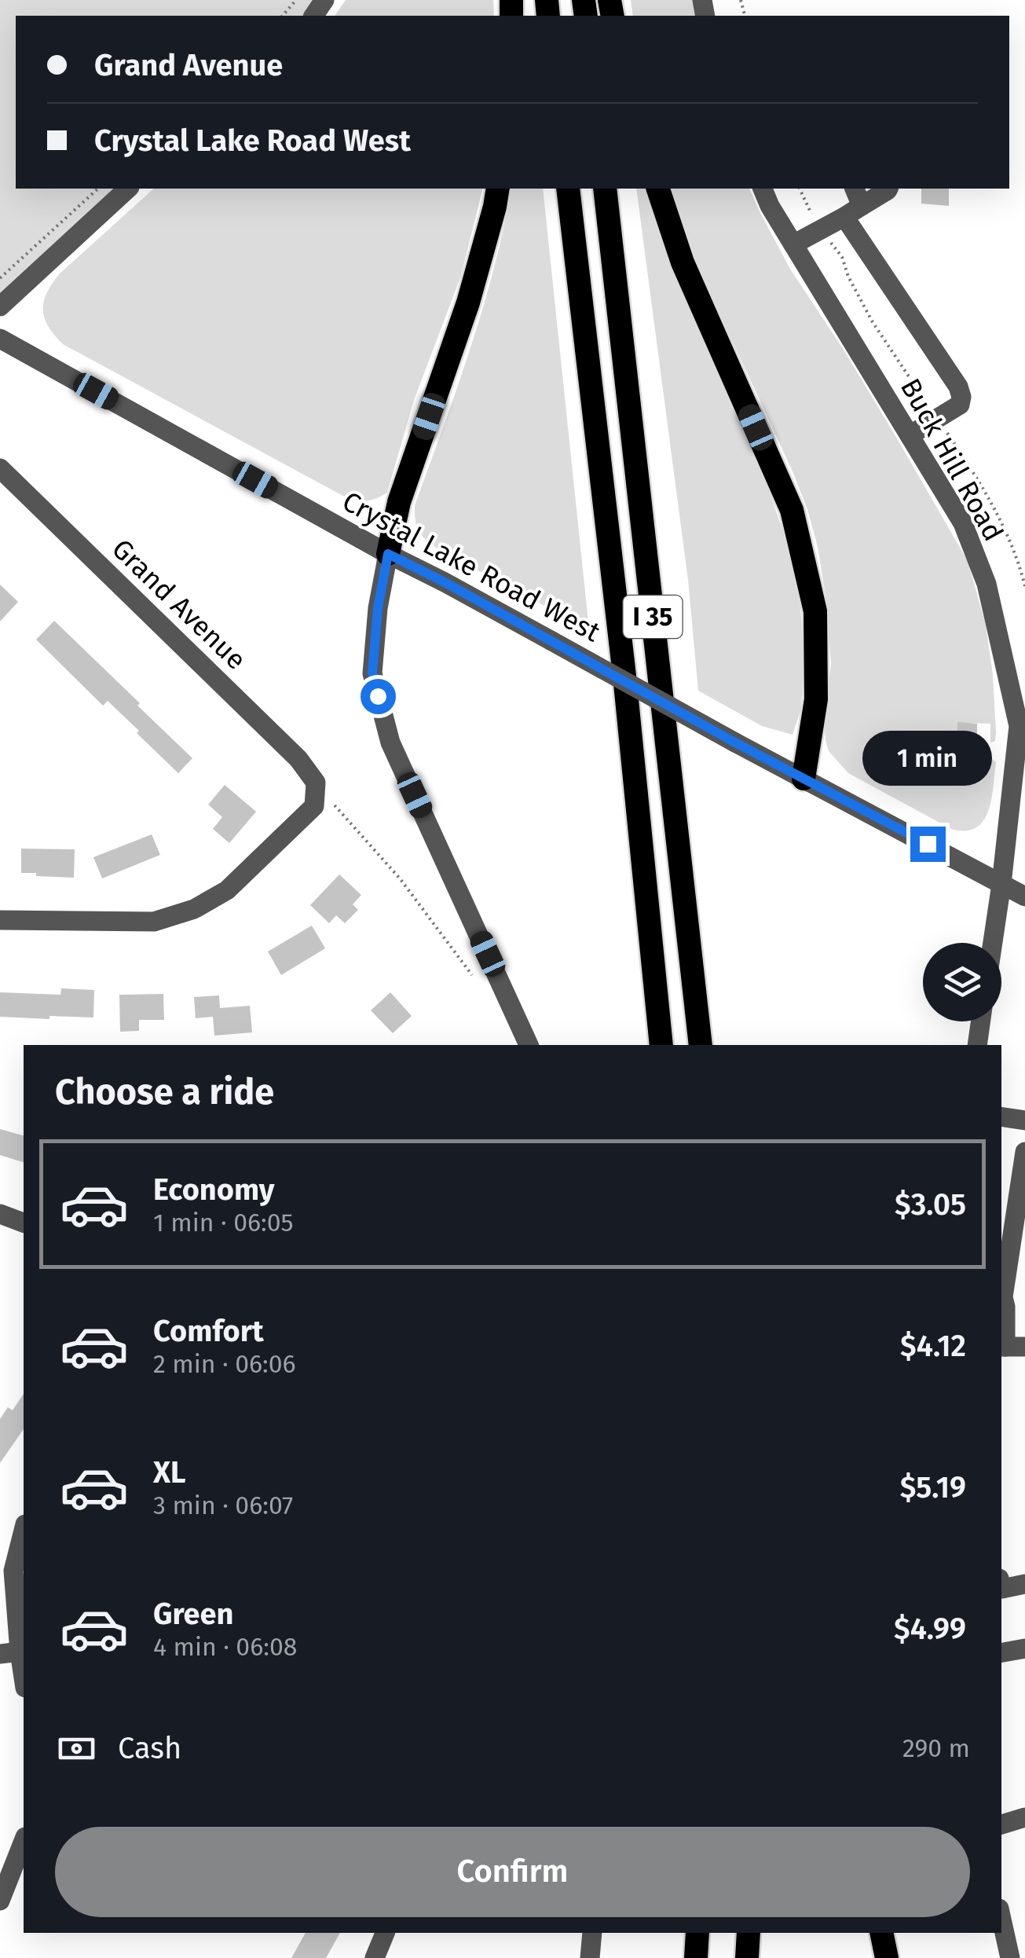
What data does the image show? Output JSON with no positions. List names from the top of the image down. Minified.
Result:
{"streets":{"highway":["I 35"],"street":["Buck Hill Road","Crystal Lake Road West","Grand Avenue"]},"crossings":[["Buck Hill Road","Crystal Lake Road West"]],"page":{"banner":["Grand Avenue","Crystal Lake Road West"],"bubble":"1 min","heading":"Choose a ride","list":[{"name":"Economy","note":"1 min · 06:05","value":"$3.05"},{"name":"Comfort","note":"2 min · 06:06","value":"$4.12"},{"name":"XL","note":"3 min · 06:07","value":"$5.19"},{"name":"Green","note":"4 min · 06:08","value":"$4.99"}],"pay":["Cash","290 m"],"buttons":"Confirm"}}
